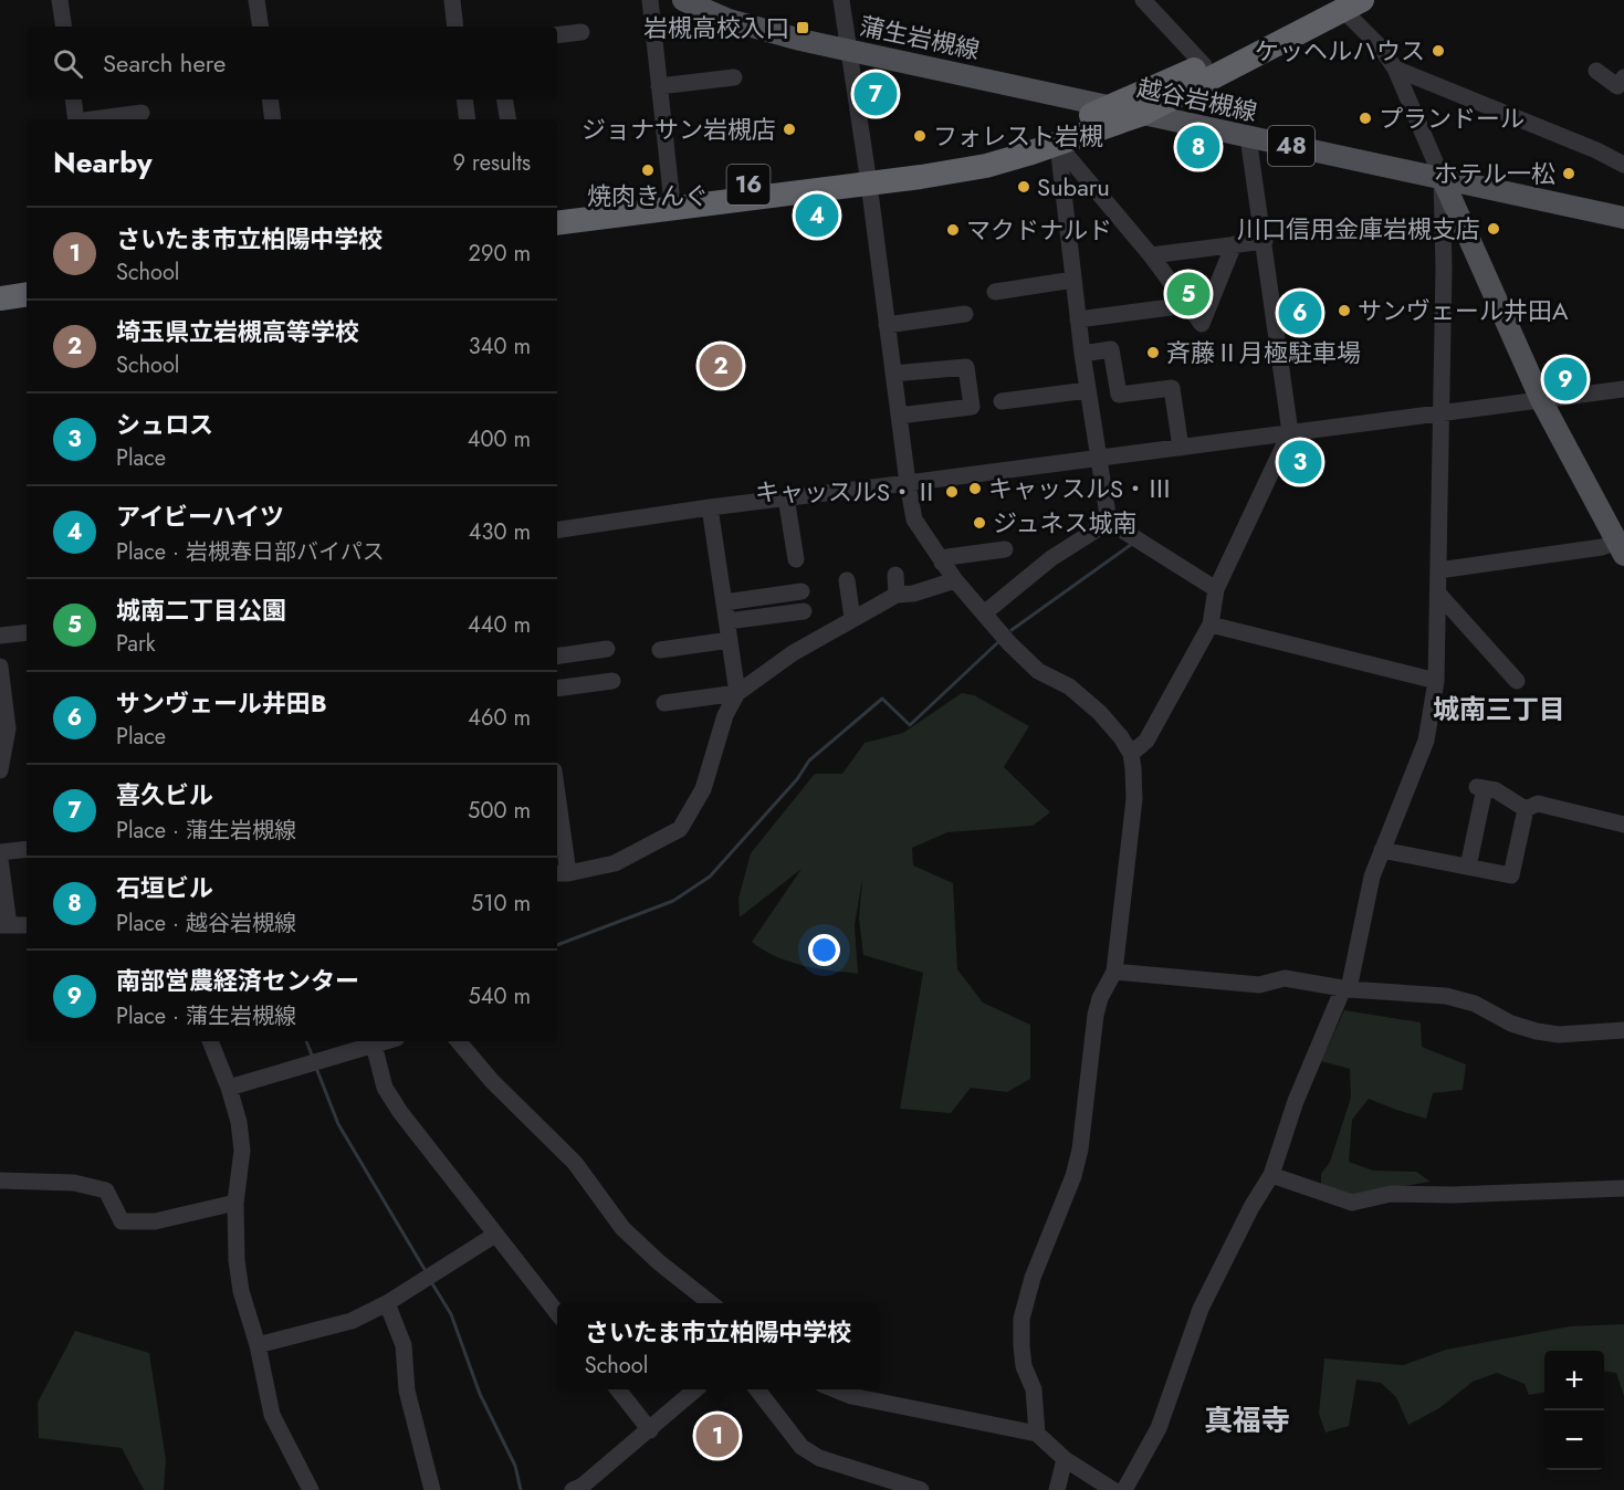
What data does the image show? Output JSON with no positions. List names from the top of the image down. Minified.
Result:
{"streets":{"highway":["16"],"main road":["蒲生岩槻線","越谷岩槻線","48"]},"crossings":[["蒲生岩槻線","越谷岩槻線"],["蒲生岩槻線","16"],["越谷岩槻線","16"]],"districts":["城南三丁目","真福寺"],"places":{"transit":["岩槻高校入口"],"other":["ケッヘルハウス","プランドール","ジョナサン岩槻店","フォレスト岩槻","焼肉きんぐ","ホテル一松","Subaru","川口信用金庫岩槻支店","マクドナルド","サンヴェール井田A","斉藤Ⅱ月極駐車場","キャッスルS・Ⅲ","キャッスルS・Ⅱ","ジュネス城南"]},"page":{"search":"Search here","pins":["7","8","4","5","6","2","9","3","1"],"heading":["Nearby","9 results"],"list":[{"mark":"1","name":"さいたま市立柏陽中学校","note":"School","value":"290 m"},{"mark":"2","name":"埼玉県立岩槻高等学校","note":"School","value":"340 m"},{"mark":"3","name":"シュロス","note":"Place","value":"400 m"},{"mark":"4","name":"アイビーハイツ","note":"Place · 岩槻春日部バイパス","value":"430 m"},{"mark":"5","name":"城南二丁目公園","note":"Park","value":"440 m"},{"mark":"6","name":"サンヴェール井田B","note":"Place","value":"460 m"},{"mark":"7","name":"喜久ビル","note":"Place · 蒲生岩槻線","value":"500 m"},{"mark":"8","name":"石垣ビル","note":"Place · 越谷岩槻線","value":"510 m"},{"mark":"9","name":"南部営農経済センター","note":"Place · 蒲生岩槻線","value":"540 m"}],"popup":["さいたま市立柏陽中学校","School"],"map_buttons":["+","−"]}}
